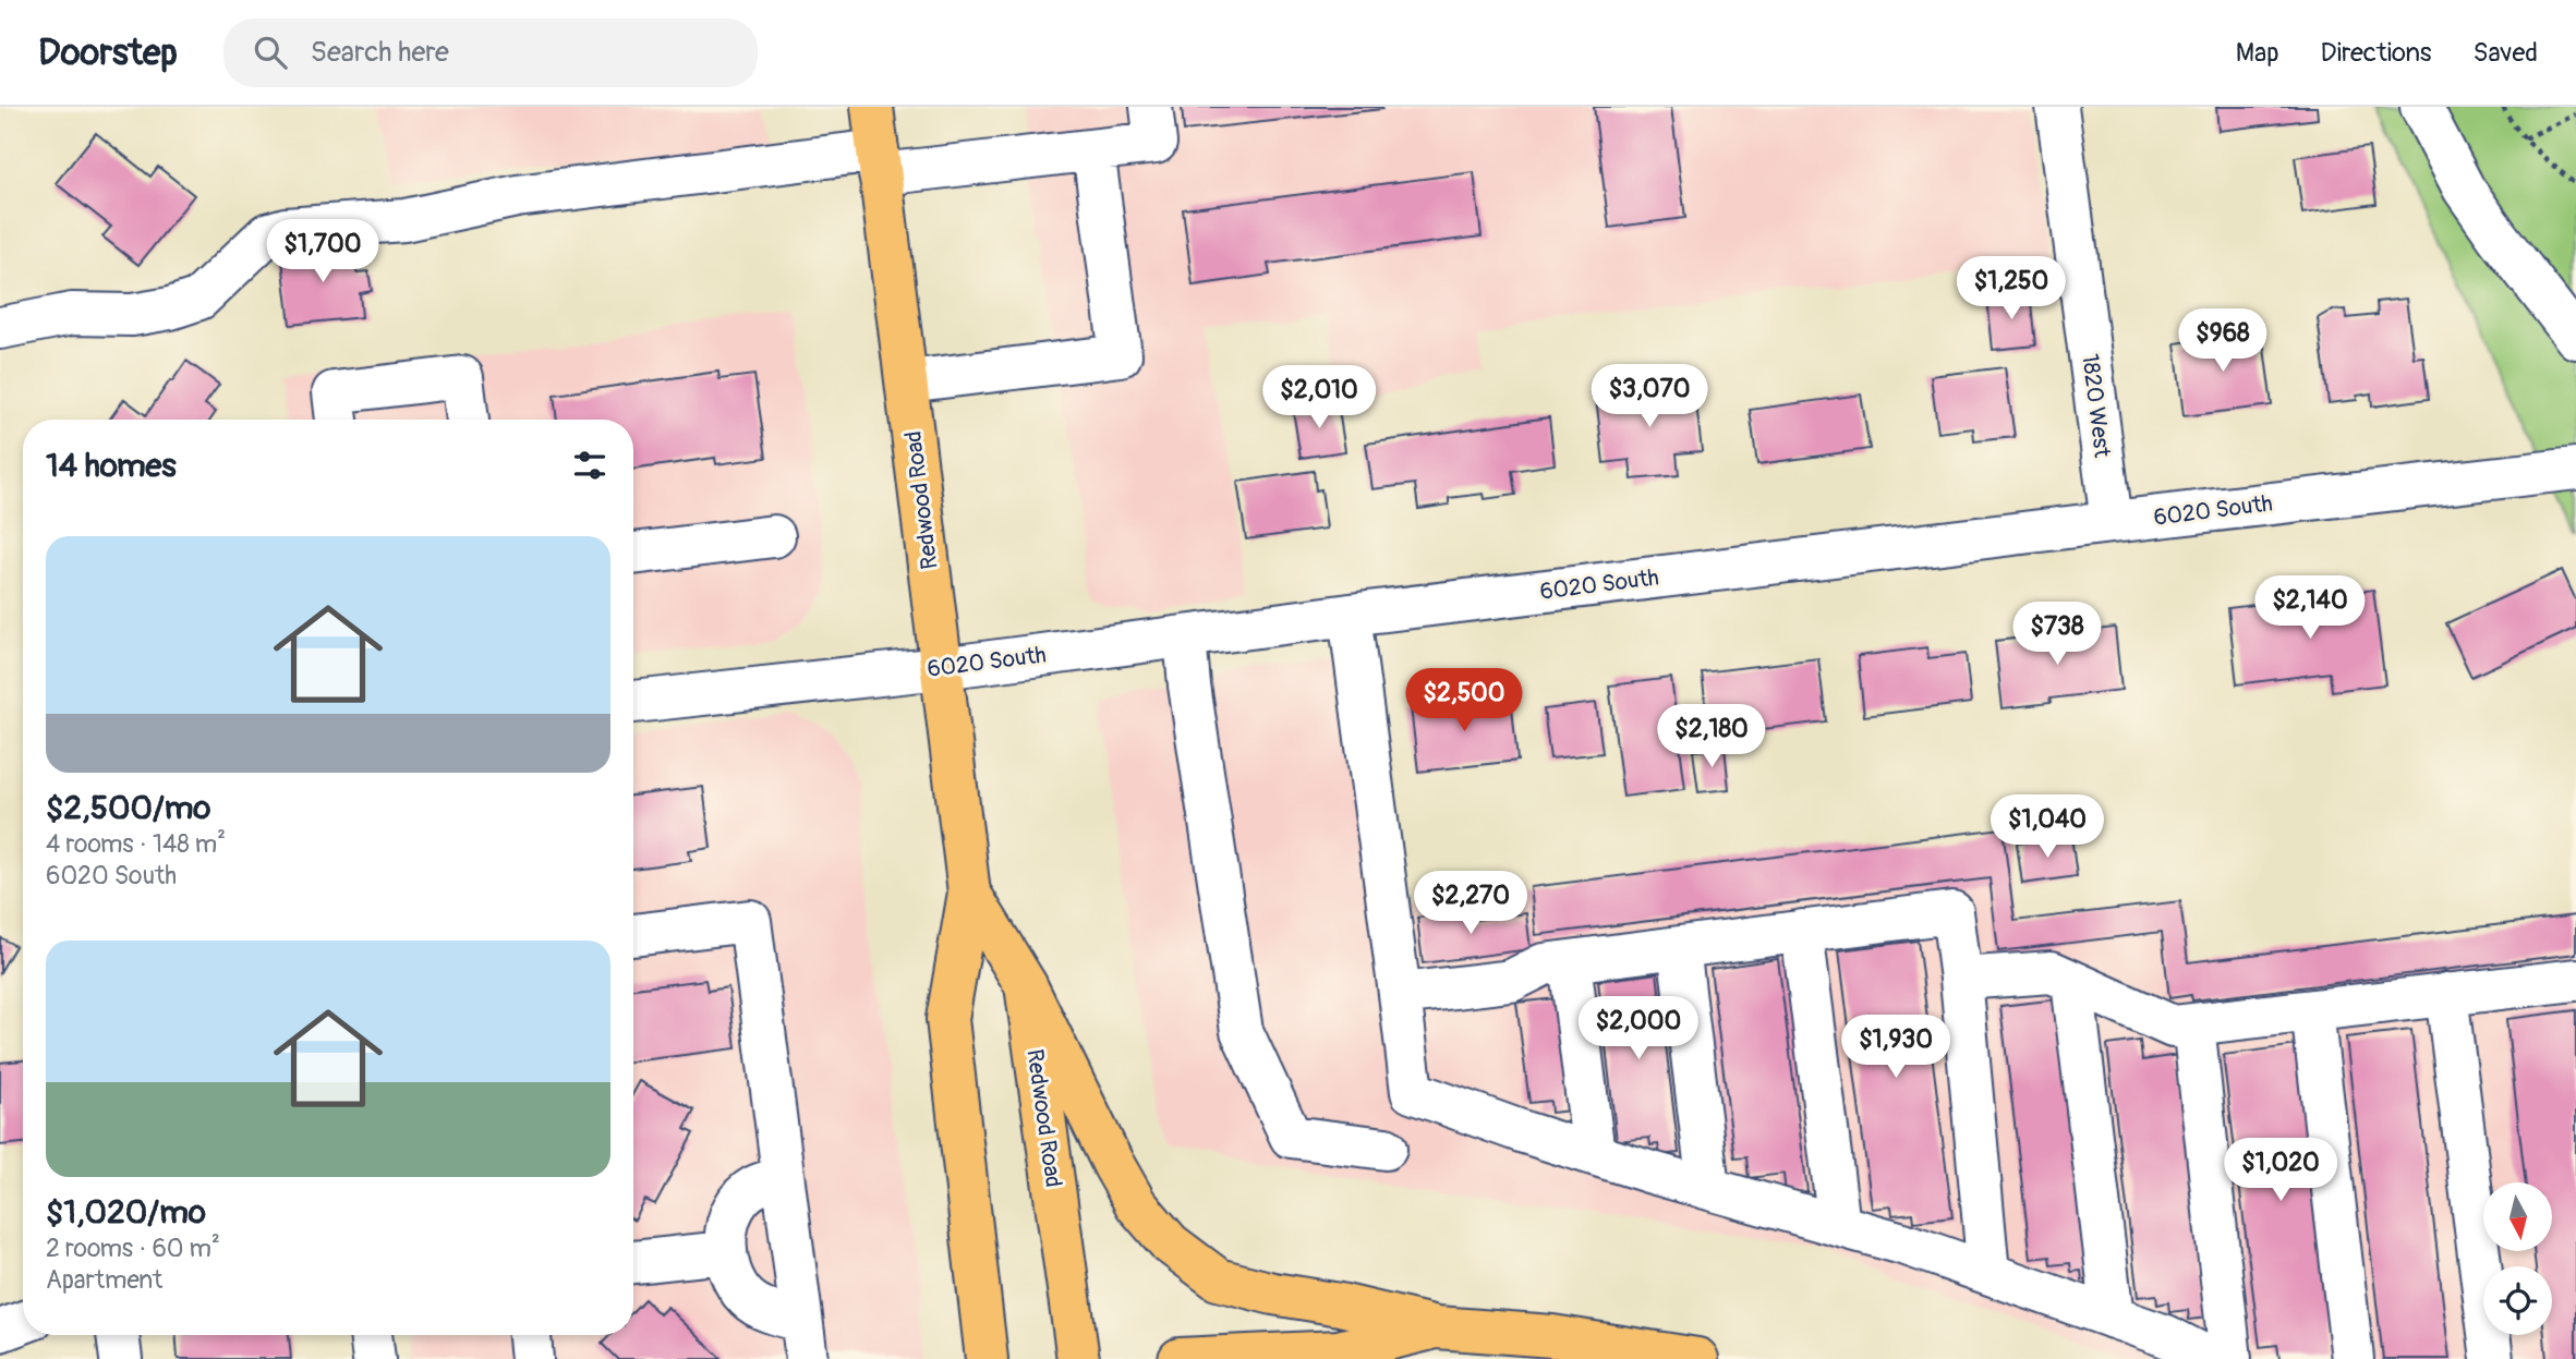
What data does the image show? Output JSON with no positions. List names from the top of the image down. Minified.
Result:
{"streets":{"main road":["Redwood Road"],"street":["1820 West","6020 South"]},"crossings":[["1820 West","6020 South"],["Redwood Road","6020 South"]],"north":"bottom","page":{"header":"Doorstep","search":"Search here","nav":["Map","Directions","Saved"],"price":["$1,700","$1,250","$968","$3,070","$2,010","$2,140","$738","$2,500","$2,180","$1,040","$2,270","$2,000","$1,930","$1,020"],"heading":"14 homes","list":[{"name":"$2,500/mo","note":"4 rooms · 148 m² · 6020 South"},{"name":"$1,020/mo","note":"2 rooms · 60 m² · Apartment"}]}}
